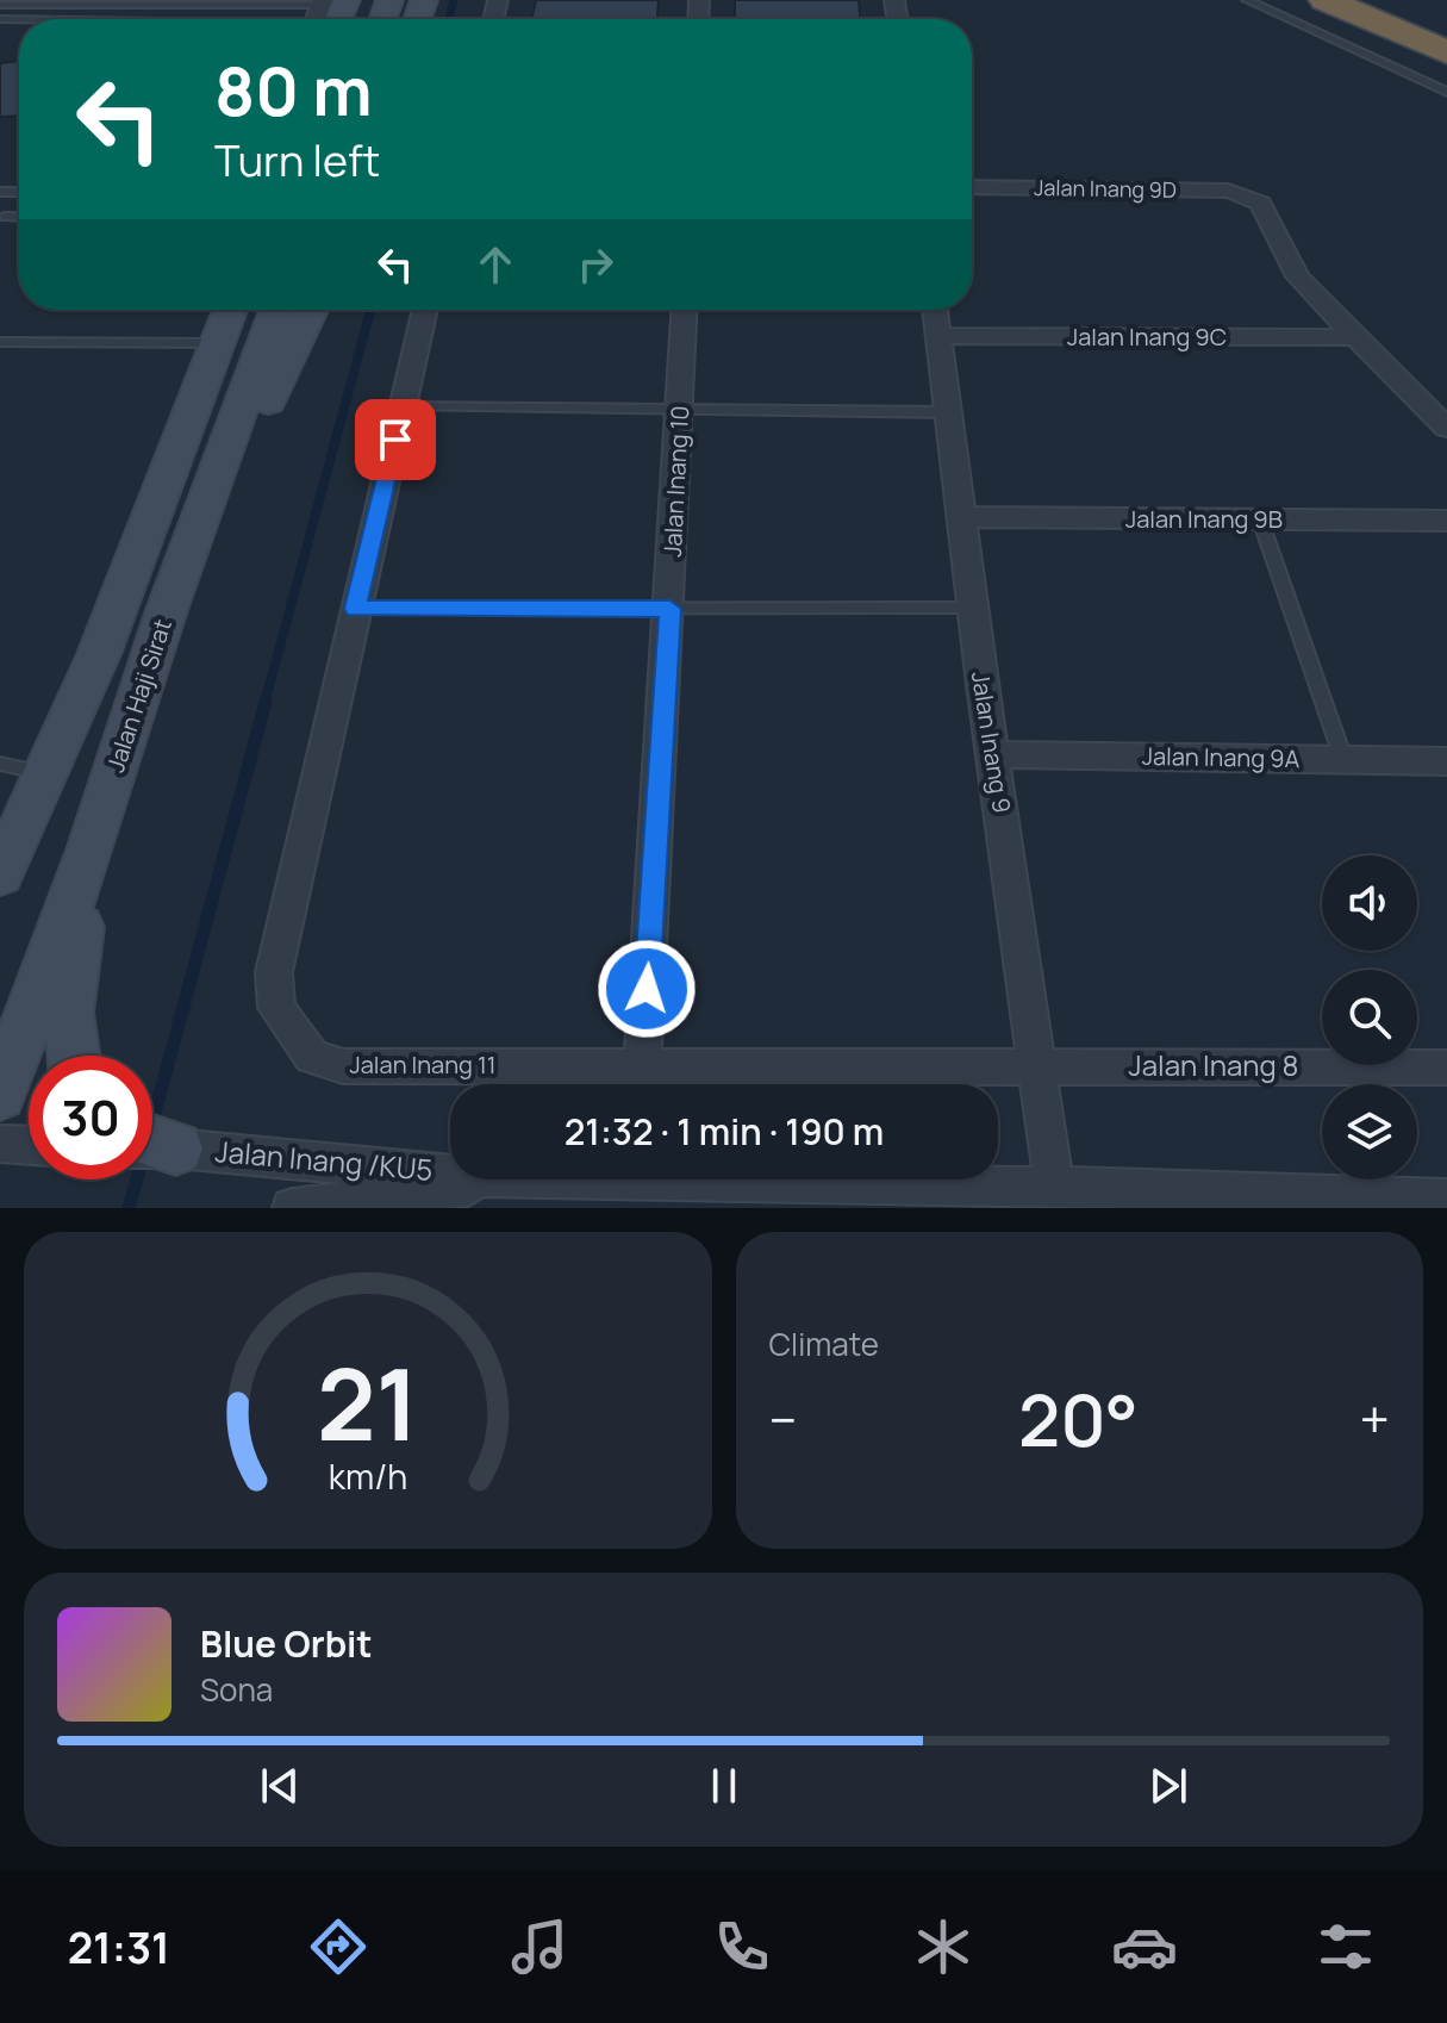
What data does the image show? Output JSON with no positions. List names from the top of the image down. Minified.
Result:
{"streets":{"main road":["Jalan Haji Sirat"],"street":["Jalan Inang 9D","Jalan Inang 9C","Jalan Inang 10","Jalan Inang 9B","Jalan Inang 9","Jalan Inang 9A","Jalan Inang 11","Jalan Inang 8","Jalan Inang /KU5"]},"crossings":[["Jalan Inang 9D","Jalan Inang 9C"],["Jalan Inang 9C","Jalan Inang 9"],["Jalan Inang 10","Jalan Inang 11"],["Jalan Inang 9B","Jalan Inang 9"],["Jalan Inang 9","Jalan Inang 9A"],["Jalan Inang 9","Jalan Inang 11"],["Jalan Inang 9","Jalan Inang 8"],["Jalan Inang 9","Jalan Inang /KU5"],["Jalan Inang 11","Jalan Inang 8"]],"page":{"turn":["80 m","Turn left"],"limit":"30","trip":"21:32 · 1 min · 190 m","tile":"Climate","heat":["−","20°","+"],"song":["Blue Orbit","Sona"],"tabs":"21:31","gauge":["21","km/h"]}}
